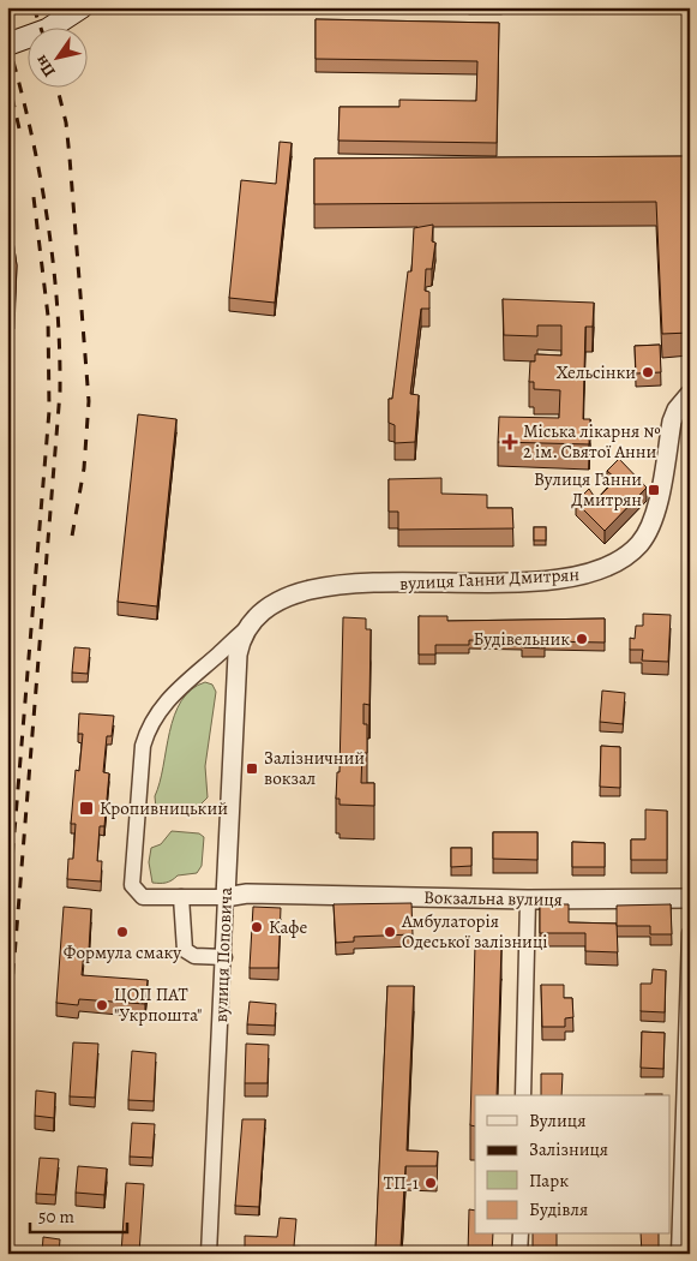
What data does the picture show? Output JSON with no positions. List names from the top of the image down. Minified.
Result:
{"streets":{"street":["вулиця Ганни Дмитрян","Вокзальна вулиця","вулиця Поповича"]},"crossings":[["вулиця Ганни Дмитрян","вулиця Поповича"],["Вокзальна вулиця","вулиця Поповича"]],"places":{"other":["Хельсінки","Будівельник","Кафе","Формула смаку","Амбулаторія Одеської залізниці","ЦОП ПАТ \"Укрпошта\"","ТП-1"],"health":["Міська лікарня № 2 ім. Святої Анни"],"transit":["Вулиця Ганни Дмитрян","Залізничний вокзал","Кропивницький"]},"legend":["Вулиця","Залізниця","Парк","Будівля"],"scale_bar":"50 m","north":"bottom left"}
